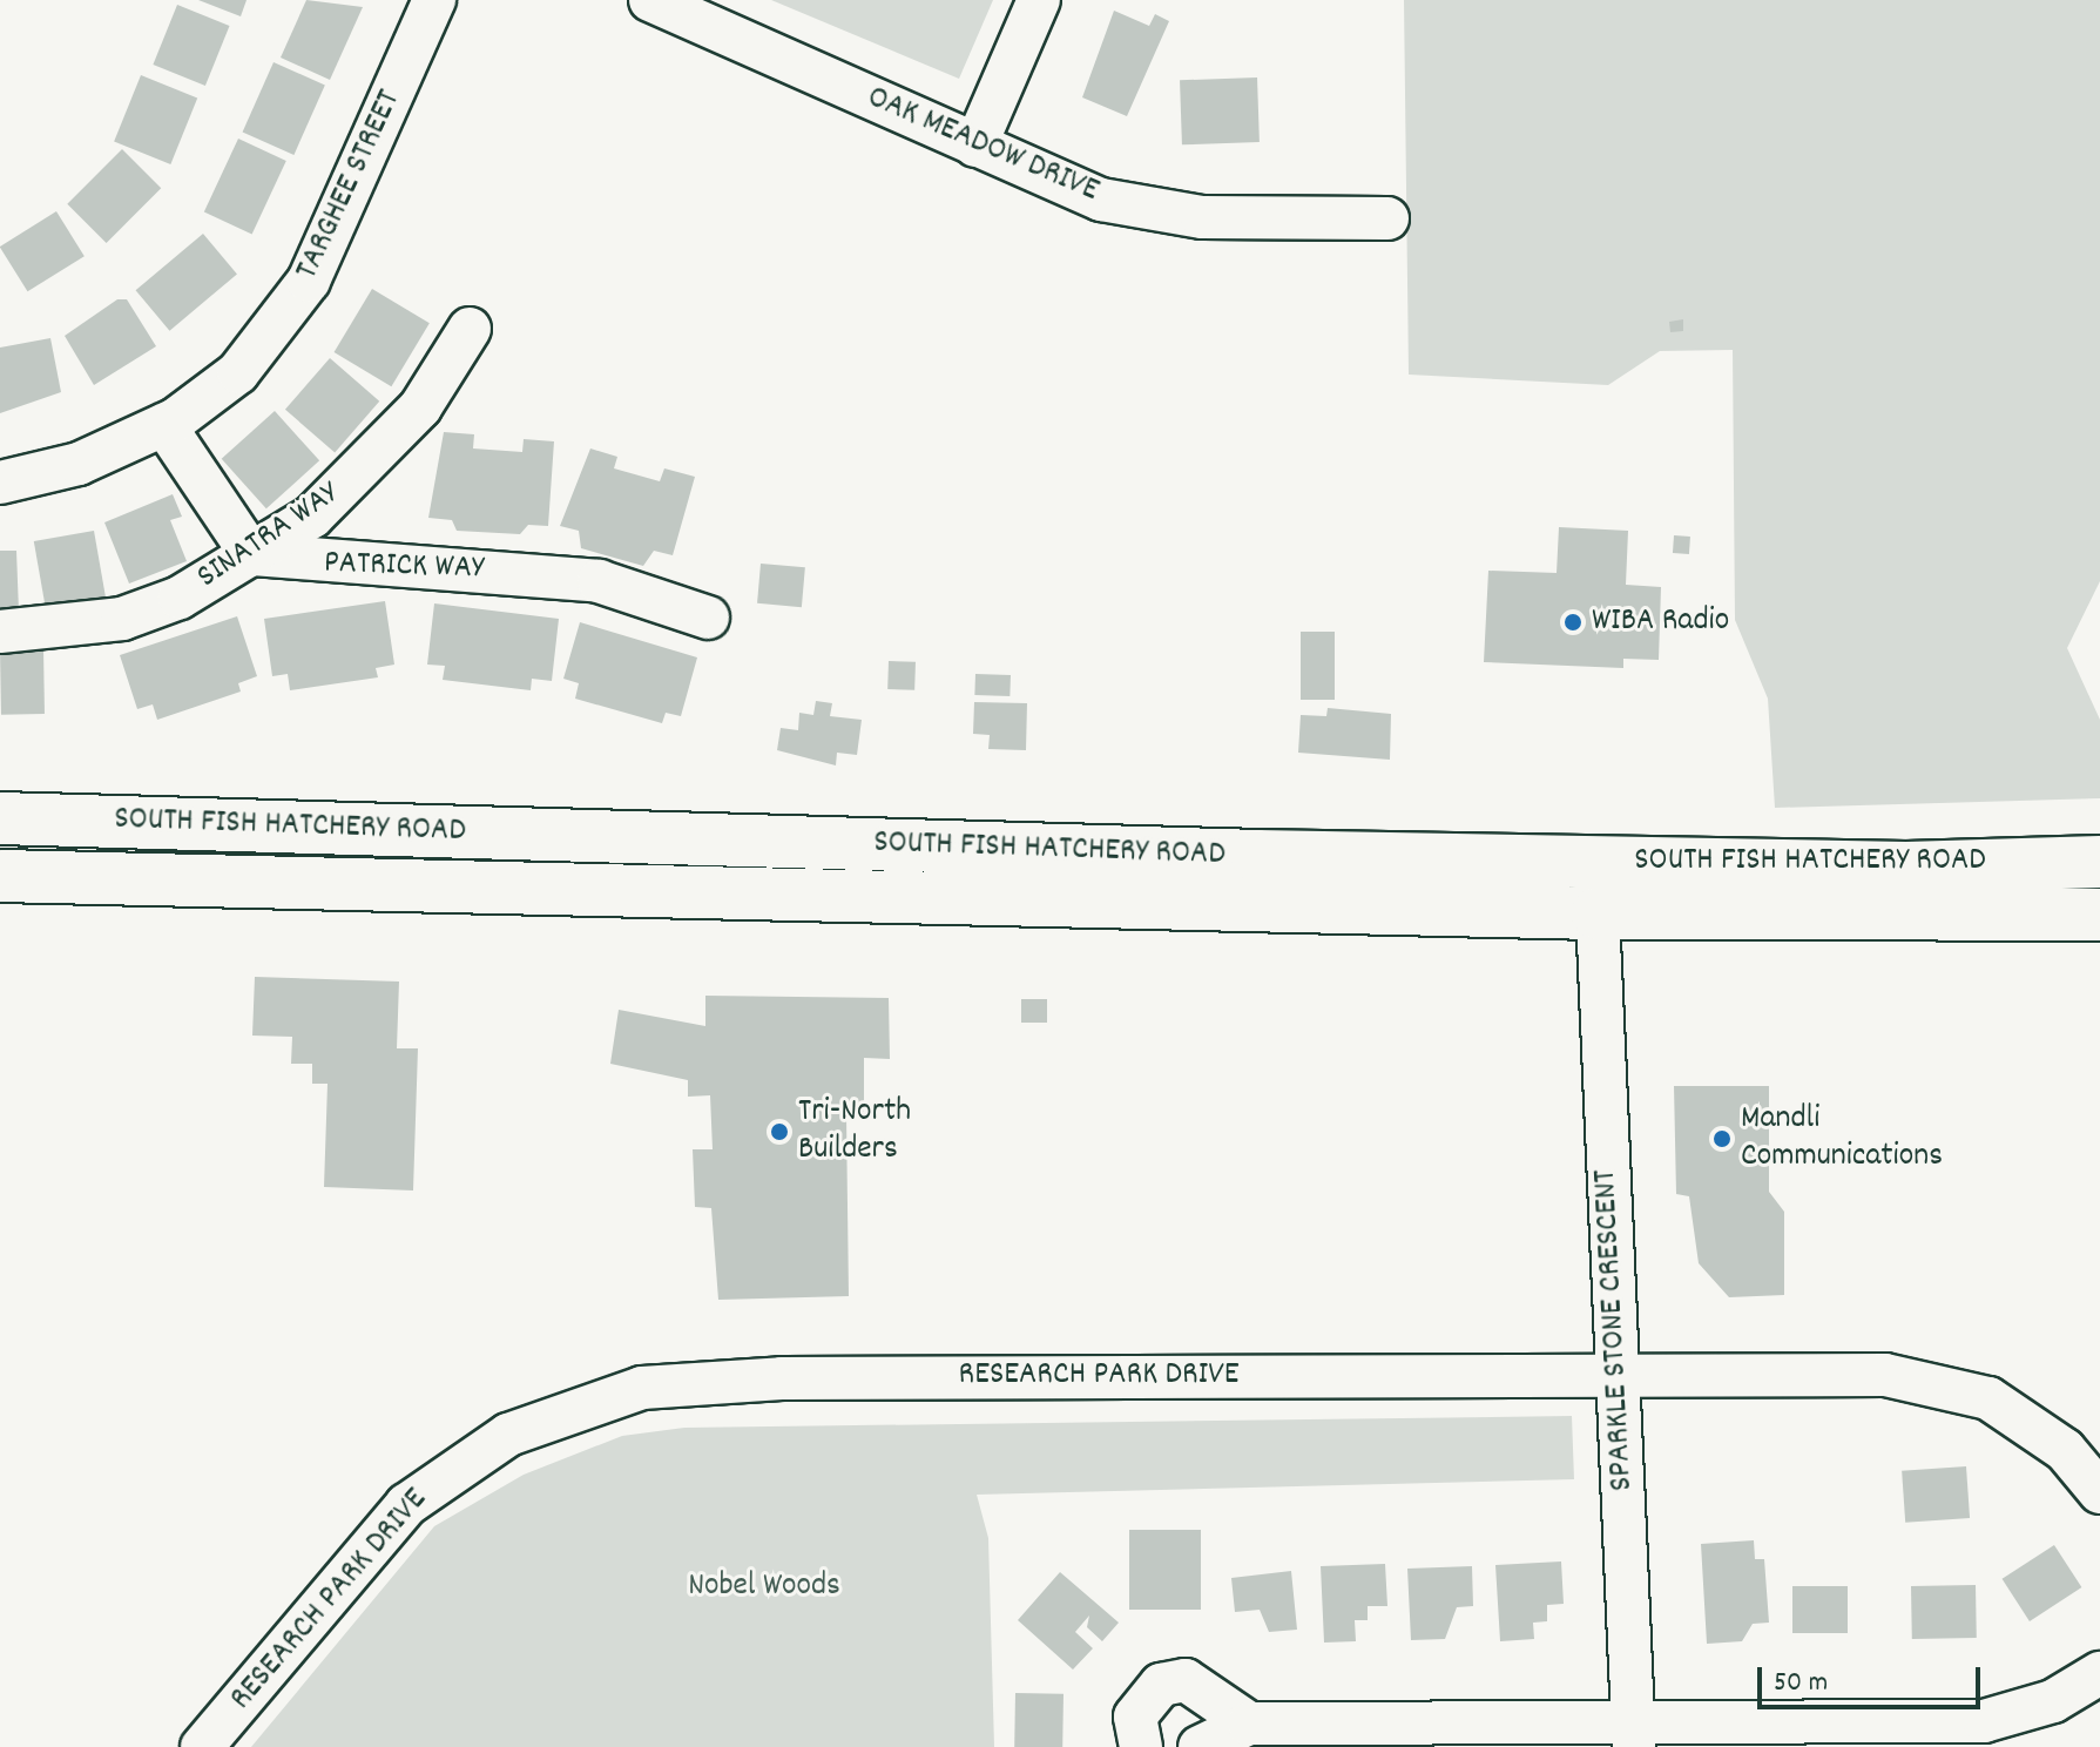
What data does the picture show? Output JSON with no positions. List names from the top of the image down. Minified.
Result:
{"streets":{"main road":["SOUTH FISH HATCHERY ROAD"],"street":["OAK MEADOW DRIVE","TARGHEE STREET","SINATRA WAY","PATRICK WAY","SPARKLE STONE CRESCENT","RESEARCH PARK DRIVE"]},"crossings":[["SINATRA WAY","PATRICK WAY"],["SOUTH FISH HATCHERY ROAD","SPARKLE STONE CRESCENT"],["SPARKLE STONE CRESCENT","RESEARCH PARK DRIVE"]],"parks":["Nobel Woods"],"places":["WIBA Radio","Tri-North Builders","Mandli Communications"],"scale_bar":"50 m"}
